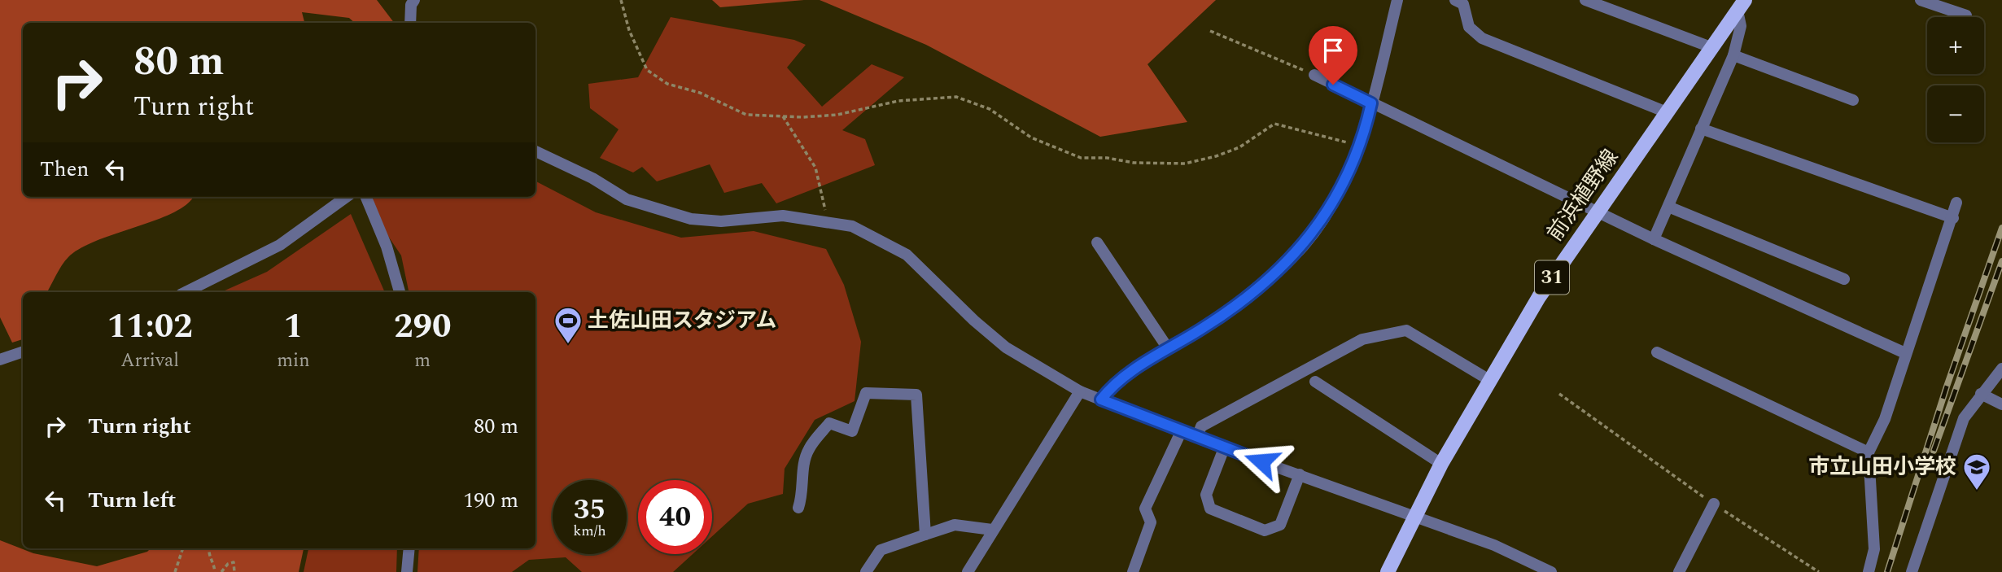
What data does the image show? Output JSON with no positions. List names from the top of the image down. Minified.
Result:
{"streets":{"main road":["前浜植野線","31"]},"places":{"sports":["土佐山田スタジアム"],"school or university":["市立山田小学校"]},"page":{"map_buttons":["+","−"],"turn":["80 m","Turn right"],"then":"Then","eta":["11:02","Arrival","1","min","290","m"],"list":[{"name":"Turn right","value":"80 m"},{"name":"Turn left","value":"190 m"}],"speed":"35 km/h","limit":"40"}}
